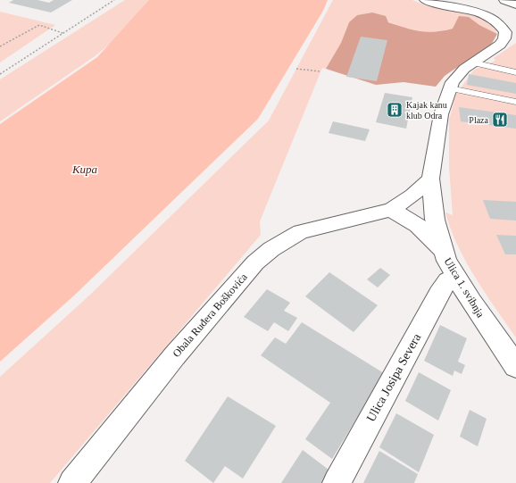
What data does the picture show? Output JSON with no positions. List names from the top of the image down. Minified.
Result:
{"streets":{"street":["Ulica 1. svibnja","Obala Ruđera Boškovića","Ulica Josipa Severa"]},"crossings":[["Ulica 1. svibnja","Obala Ruđera Boškovića"],["Ulica 1. svibnja","Ulica Josipa Severa"]],"water":["Kupa"],"places":{"building":["Kajak kanu klub Odra"],"restaurant":["Plaza"]}}
